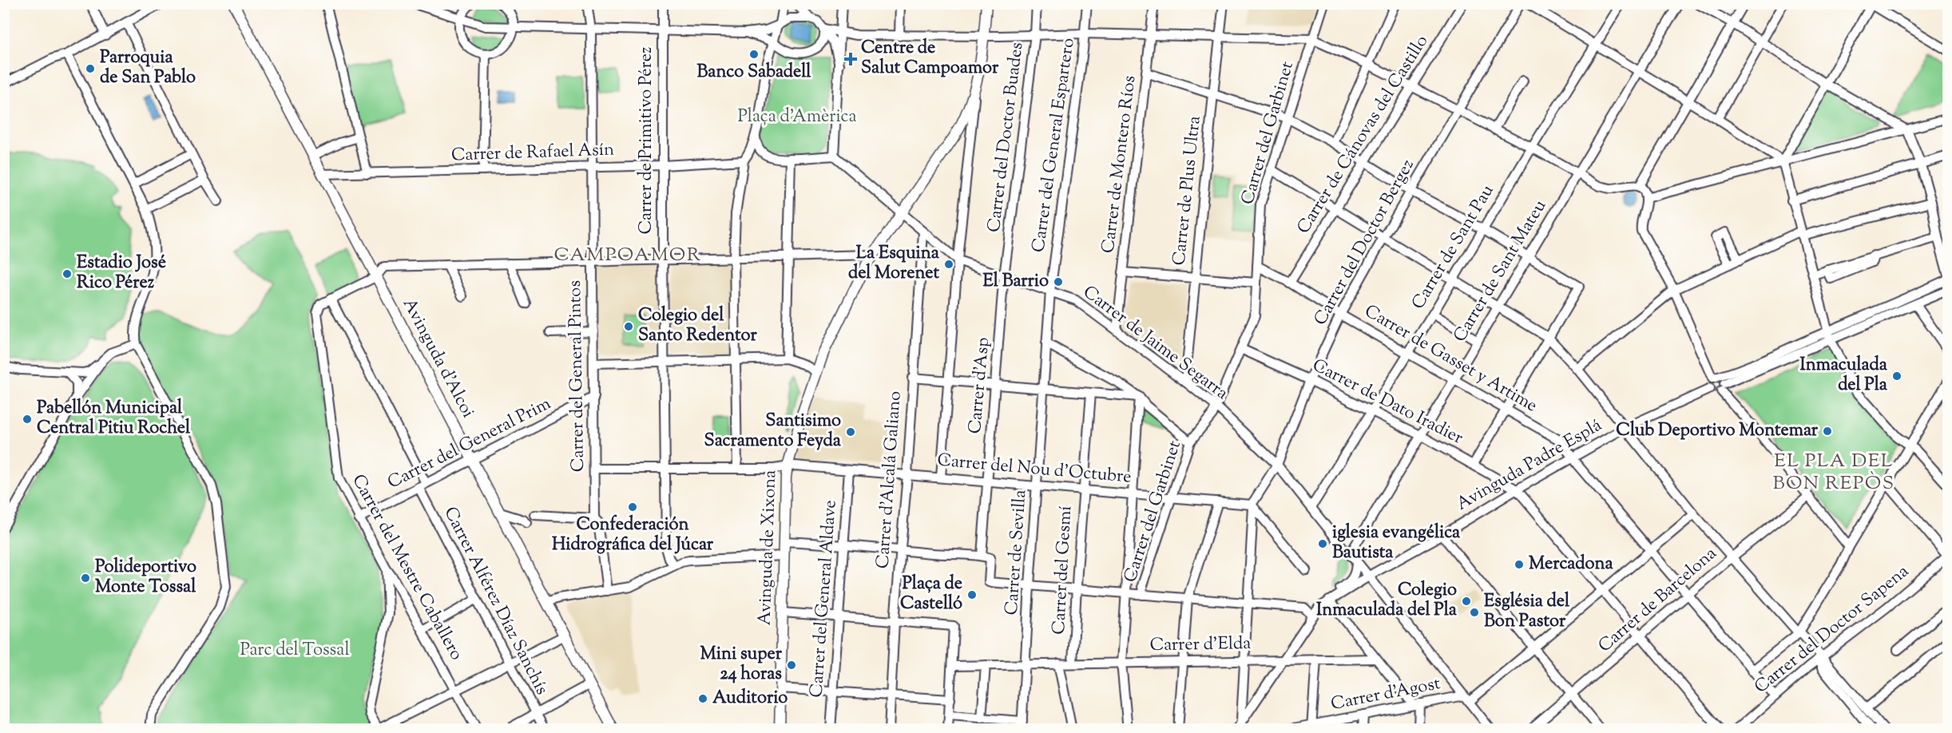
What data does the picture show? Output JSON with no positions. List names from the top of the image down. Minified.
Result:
{"streets":{"main road":["Avinguda d'Alcoi","Avinguda de Xixona"],"street":["Carrer del Garbinet","Carrer de Cánovas del Castillo","Carrer del Doctor Buades","Carrer de Primitivo Pérez","Carrer del General Espartero","Carrer de Rafael Asín","Carrer de Montero Ríos","Carrer de Plus Ultra","Carrer del Doctor Bergez","Carrer de Sant Pau","Carrer de Sant Mateu","Carrer de Jaime Segarra","Carrer de Gasset y Artime","Carrer del General Pintos","Carrer d'Asp","Carrer de Dato Iradier","Carrer del General Prim","Avinguda Padre Esplá","Carrer del Nou d'Octubre","Carrer d'Alcalá Galiano","Carrer de Sevilla","Carrer del Mestre Caballero","Carrer del Gesmí","Carrer del General Aldave","Carrer de Barcelona","Carrer Alférez Díaz Sanchís","Carrer del Doctor Sapena","Carrer d'Elda","Carrer d'Agost"]},"crossings":[["Carrer del Garbinet","Carrer de Jaime Segarra"],["Carrer del Garbinet","Carrer de Gasset y Artime"],["Carrer del Garbinet","Carrer de Dato Iradier"],["Carrer del Garbinet","Carrer del Nou d'Octubre"],["Carrer de Cánovas del Castillo","Carrer de Gasset y Artime"],["Carrer del Doctor Buades","Carrer de Jaime Segarra"],["Carrer del Doctor Buades","Carrer d'Asp"],["Carrer de Primitivo Pérez","Carrer de Rafael Asín"],["Carrer de Primitivo Pérez","Carrer del Nou d'Octubre"],["Carrer de Primitivo Pérez","Carrer del Mestre Caballero"],["Carrer del General Espartero","Carrer de Jaime Segarra"],["Carrer del General Espartero","Carrer de Sevilla"],["Carrer de Rafael Asín","Avinguda d'Alcoi"],["Carrer de Rafael Asín","Carrer del General Pintos"],["Carrer de Montero Ríos","Carrer de Jaime Segarra"],["Carrer de Plus Ultra","Carrer de Jaime Segarra"],["Carrer del Doctor Bergez","Carrer de Jaime Segarra"],["Carrer del Doctor Bergez","Carrer de Gasset y Artime"],["Carrer del Doctor Bergez","Carrer de Dato Iradier"],["Carrer del Doctor Bergez","Carrer del Nou d'Octubre"],["Carrer de Sant Pau","Carrer de Jaime Segarra"],["Carrer de Sant Pau","Carrer de Gasset y Artime"],["Carrer de Sant Pau","Carrer de Dato Iradier"],["Carrer de Sant Mateu","Carrer de Jaime Segarra"],["Carrer de Sant Mateu","Carrer de Gasset y Artime"],["Carrer de Sant Mateu","Carrer de Dato Iradier"],["Carrer de Jaime Segarra","Carrer d'Asp"],["Carrer de Jaime Segarra","Avinguda Padre Esplá"],["Carrer de Jaime Segarra","Carrer d'Alcalá Galiano"],["Carrer de Jaime Segarra","Avinguda de Xixona"],["Carrer de Jaime Segarra","Carrer de Sevilla"],["Carrer de Jaime Segarra","Carrer d'Agost"],["Avinguda d'Alcoi","Carrer del General Prim"],["Avinguda d'Alcoi","Carrer del Mestre Caballero"],["Carrer de Gasset y Artime","Avinguda Padre Esplá"],["Carrer de Gasset y Artime","Carrer de Barcelona"],["Carrer de Gasset y Artime","Carrer del Doctor Sapena"],["Carrer del General Pintos","Carrer del General Prim"],["Carrer del General Pintos","Carrer del Nou d'Octubre"],["Carrer del General Pintos","Carrer del Mestre Caballero"],["Carrer d'Asp","Carrer del Nou d'Octubre"],["Carrer de Dato Iradier","Avinguda Padre Esplá"],["Carrer de Dato Iradier","Carrer de Barcelona"],["Carrer del General Prim","Carrer del Mestre Caballero"],["Carrer del General Prim","Carrer Alférez Díaz Sanchís"],["Avinguda Padre Esplá","Carrer d'Elda"],["Carrer del Nou d'Octubre","Carrer d'Alcalá Galiano"],["Carrer del Nou d'Octubre","Avinguda de Xixona"],["Carrer del Nou d'Octubre","Carrer de Sevilla"],["Carrer del Nou d'Octubre","Carrer del Gesmí"],["Carrer del Nou d'Octubre","Carrer del General Aldave"],["Avinguda de Xixona","Carrer del Mestre Caballero"],["Carrer de Sevilla","Carrer d'Elda"],["Carrer del Mestre Caballero","Carrer Alférez Díaz Sanchís"],["Carrer del Gesmí","Carrer d'Elda"]],"districts":["CAMPOAMOR","EL PLA DEL BON REPÒS"],"parks":["Plaça d'Amèrica","Parc del Tossal"],"places":{"other":["Banco Sabadell","Parroquia de San Pablo","La Esquina del Morenet","Estadio José Rico Pérez","El Barrio","Colegio del Santo Redentor","Inmaculada del Pla","Pabellón Municipal Central Pitiu Rochel","Club Deportivo Montemar","Santisimo Sacramento Feyda","Confederación Hidrográfica del Júcar","iglesia evangélica Bautista","Mercadona","Polideportivo Monte Tossal","Plaça de Castelló","Colegio Inmaculada del Pla","Església del Bon Pastor","Mini super 24 horas","Auditorio"],"health":["Centre de Salut Campoamor"]}}
